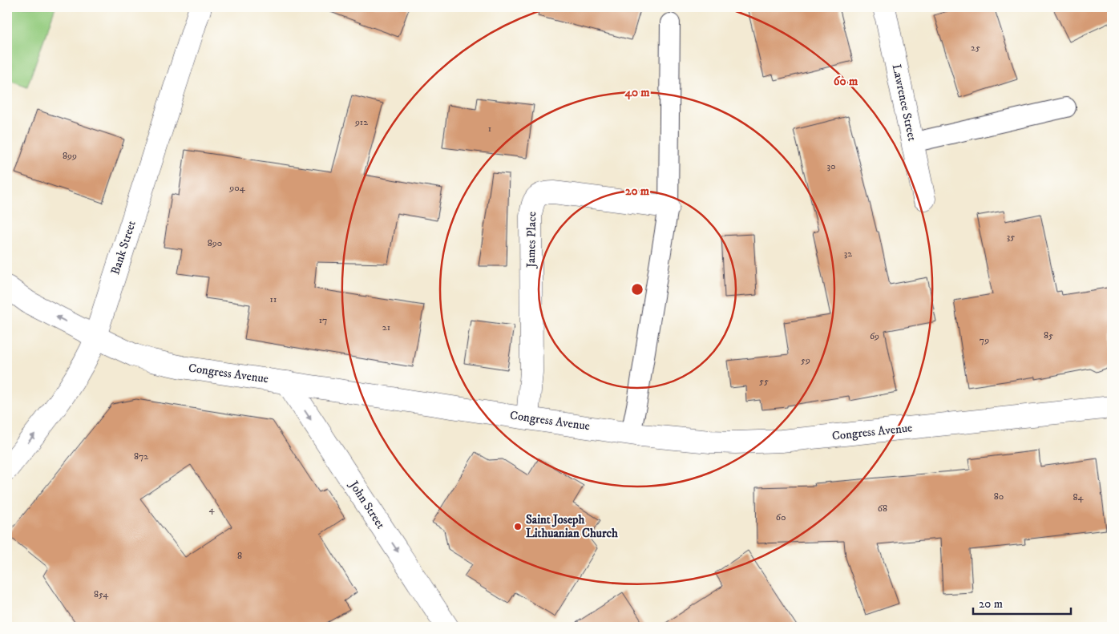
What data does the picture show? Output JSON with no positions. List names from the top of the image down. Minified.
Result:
{"streets":{"street":["Lawrence Street","James Place","Bank Street","Congress Avenue","John Street"]},"crossings":[["James Place","Congress Avenue"],["Bank Street","Congress Avenue"],["Congress Avenue","John Street"]],"one_way":["John Street"],"places":["Saint Joseph Lithuanian Church"],"house_numbers":["25","912","1","899","30","904","35","890","32","11","17","21","85","69","79","59","55","872","80","84","68","4","60","8","854"],"scale_bar":"20 m","rings":["60 m","40 m","20 m"]}
